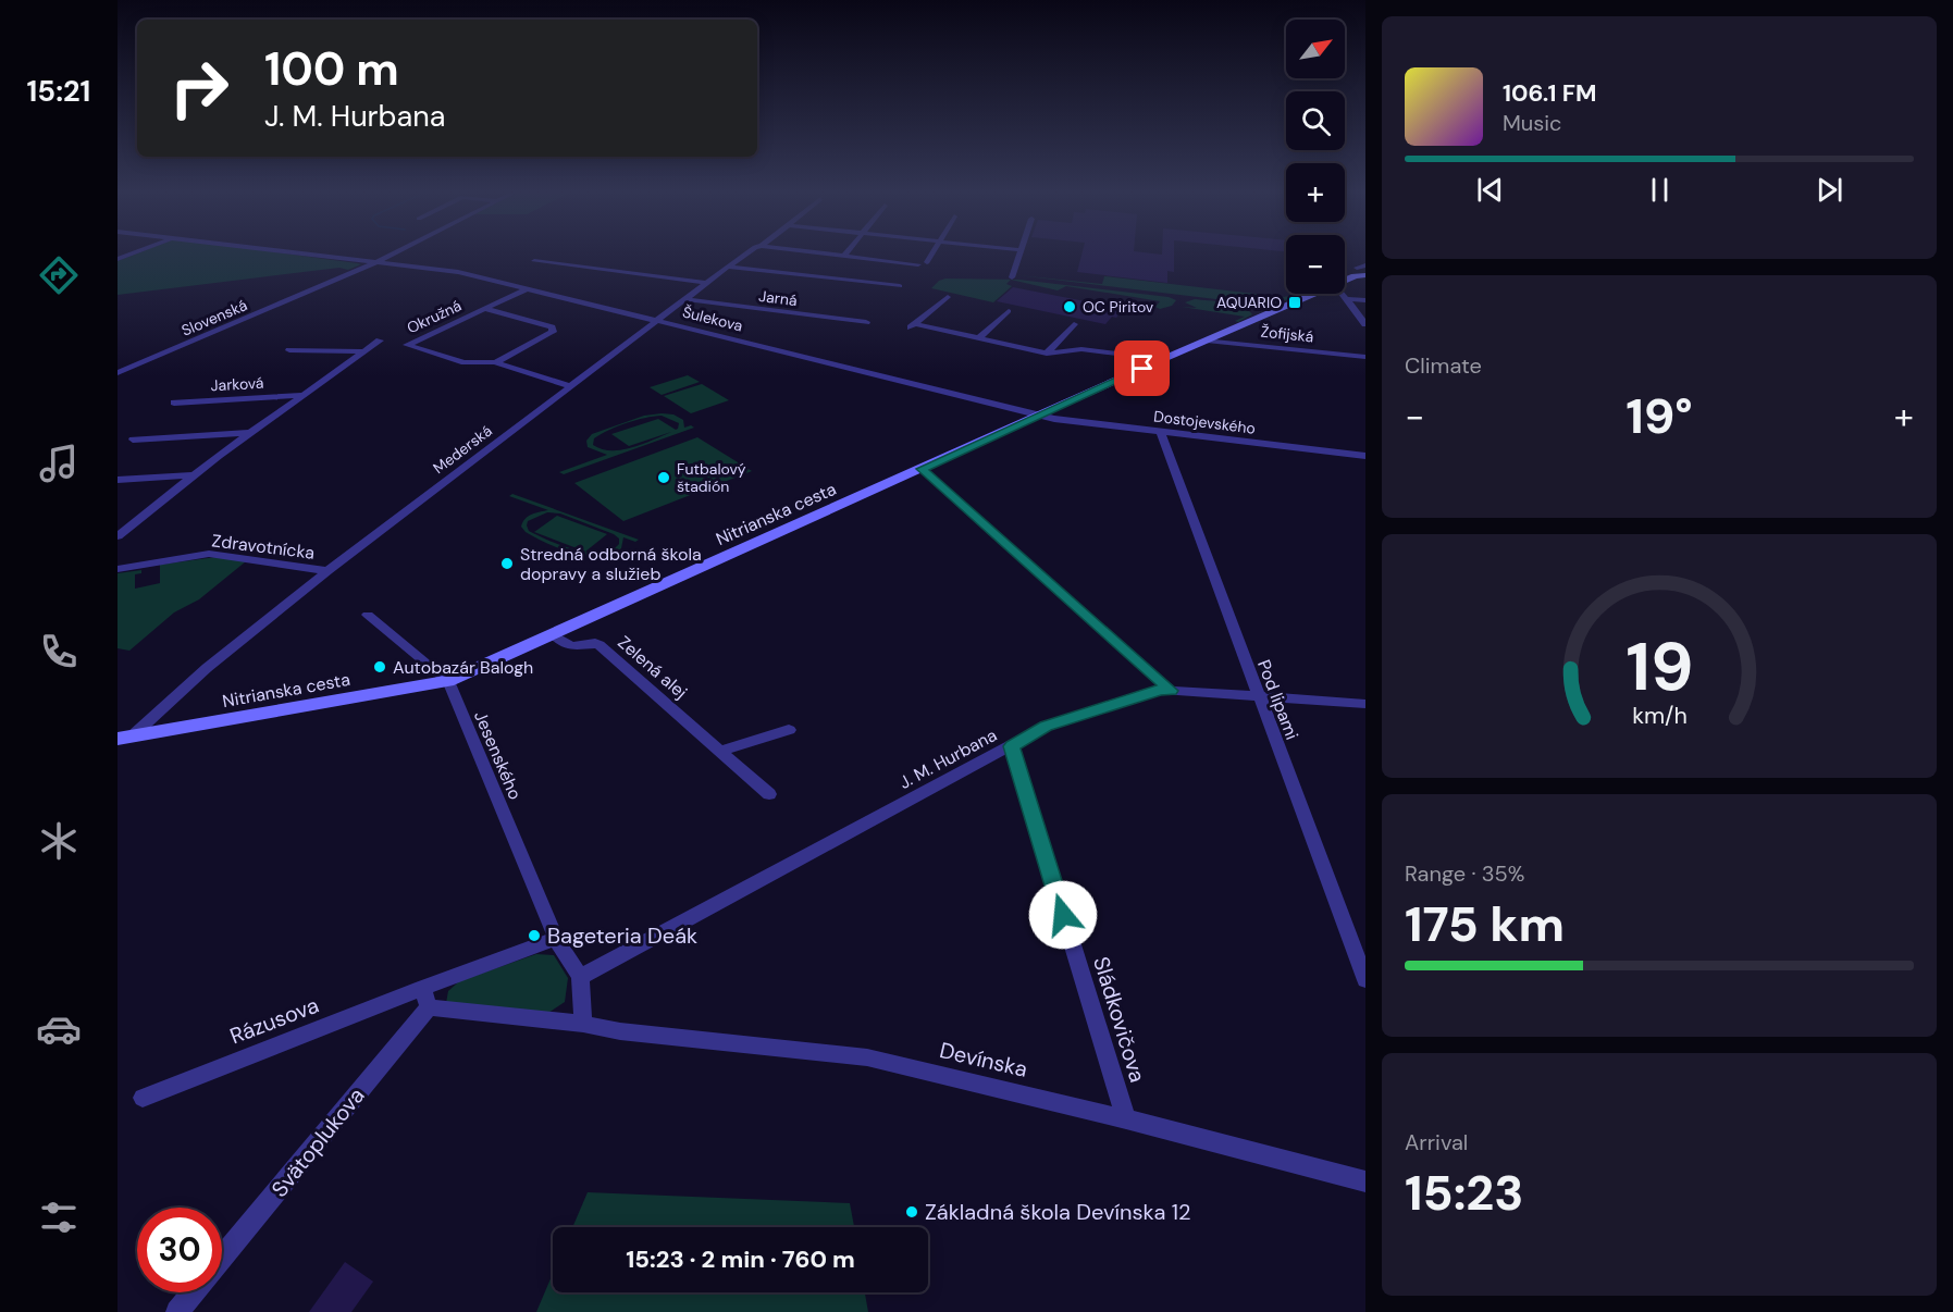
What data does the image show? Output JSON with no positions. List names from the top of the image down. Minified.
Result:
{"streets":{"main road":["Nitrianska cesta"],"street":["Jarná","Okružná","Slovenská","Šulekova","Žofijská","Jarková","Dostojevského","Mederská","Zdravotnícka","Zelená alej","Pod lipami","Jesenského","J. M. Hurbana","Sládkovičova","Rázusova","Devínska","Svätoplukova"]},"crossings":[["Jarná","Mederská"],["Okružná","Šulekova"],["Okružná","Mederská"],["Slovenská","Šulekova"],["Šulekova","Dostojevského"],["Šulekova","Mederská"],["Šulekova","Nitrianska cesta"],["Žofijská","Nitrianska cesta"],["Dostojevského","Nitrianska cesta"],["Dostojevského","Pod lipami"],["Mederská","Nitrianska cesta"],["Mederská","Zdravotnícka"],["Nitrianska cesta","Zelená alej"],["Nitrianska cesta","Jesenského"],["Pod lipami","J. M. Hurbana"],["Jesenského","J. M. Hurbana"],["Jesenského","Rázusova"],["J. M. Hurbana","Sládkovičova"],["Sládkovičova","Devínska"],["Rázusova","Devínska"],["Rázusova","Svätoplukova"],["Devínska","Svätoplukova"]],"places":{"transit":["AQUARIO"],"other":["OC Piritov","Futbalový štadión","Stredná odborná škola dopravy a služieb","Autobazár Balogh","Bageteria Deák","Základná škola Devínska 12"]},"north":"top right","page":{"tabs":"15:21","map_buttons":["+","−"],"turn":["100 m","J. M. Hurbana"],"song":["106.1 FM","Music"],"tile":["Climate",["Range · 35%","175 km"],["Arrival","15:23"]],"heat":["−","19°","+"],"limit":"30","trip":"15:23 · 2 min · 760 m","gauge":["19","km/h"]}}
